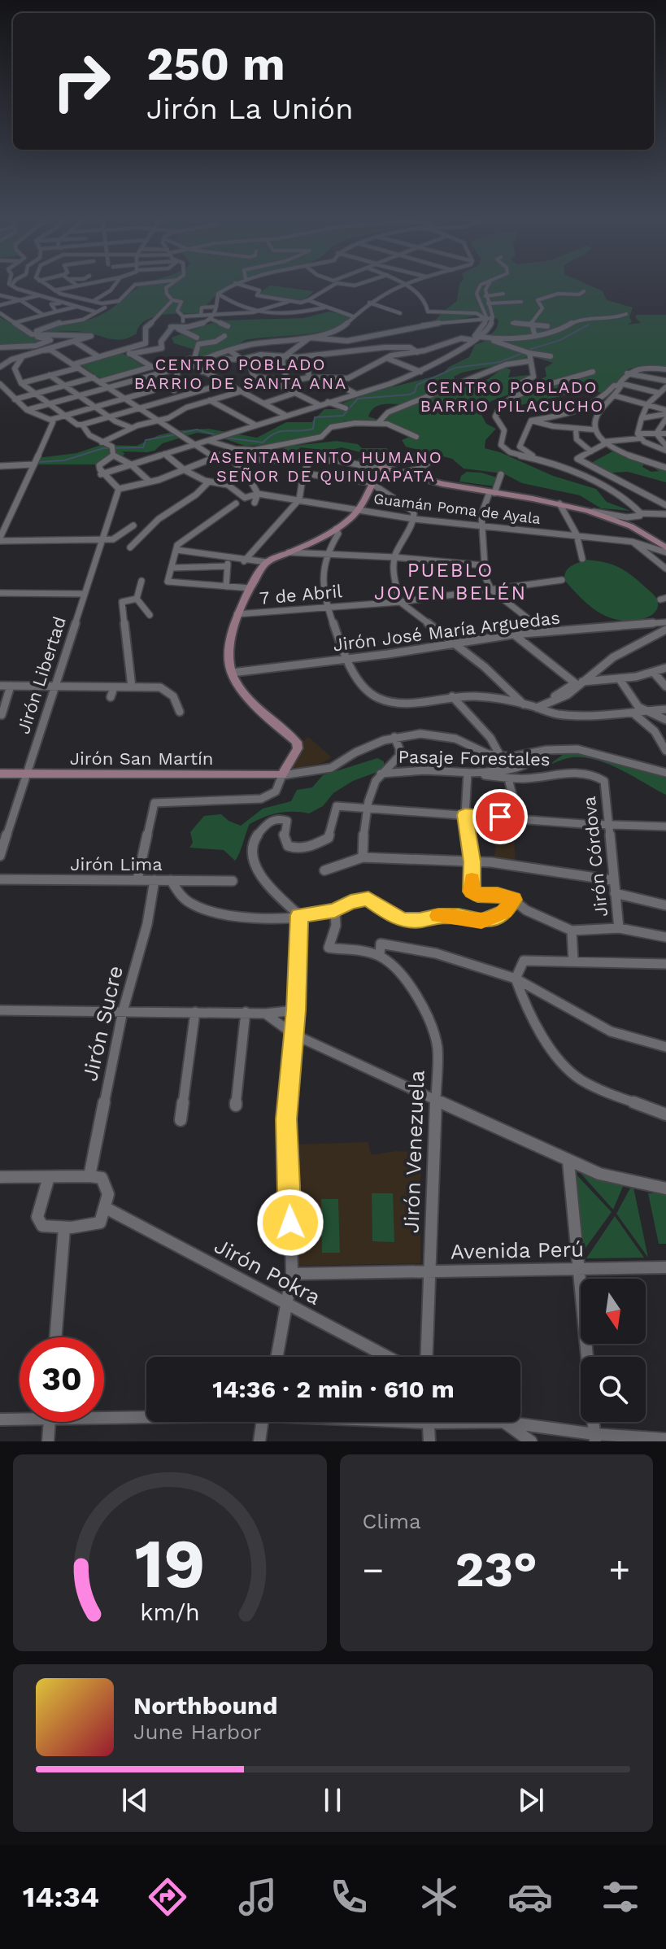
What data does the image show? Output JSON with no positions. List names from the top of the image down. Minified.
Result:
{"streets":{"street":["Guamán Poma de Ayala","7 de Abril","Jirón José María Arguedas","Jirón Libertad","Jirón San Martín","Pasaje Forestales","Jirón Córdova","Jirón Lima","Jirón Sucre","Jirón Venezuela","Avenida Perú","Jirón Pokra"]},"crossings":[["Jirón Libertad","Jirón San Martín"],["Pasaje Forestales","Jirón Córdova"],["Jirón Lima","Jirón Sucre"],["Jirón Sucre","Jirón Pokra"],["Jirón Venezuela","Avenida Perú"]],"districts":["CENTRO POBLADO BARRIO DE SANTA ANA","CENTRO POBLADO BARRIO PILACUCHO","ASENTAMIENTO HUMANO SEÑOR DE QUINUAPATA","PUEBLO JOVEN BELÉN"],"north":"bottom","page":{"turn":["250 m","Jirón La Unión"],"limit":"30","trip":"14:36 · 2 min · 610 m","tile":"Clima","heat":["−","23°","+"],"song":["Northbound","June Harbor"],"tabs":"14:34","gauge":["19","km/h"]}}
